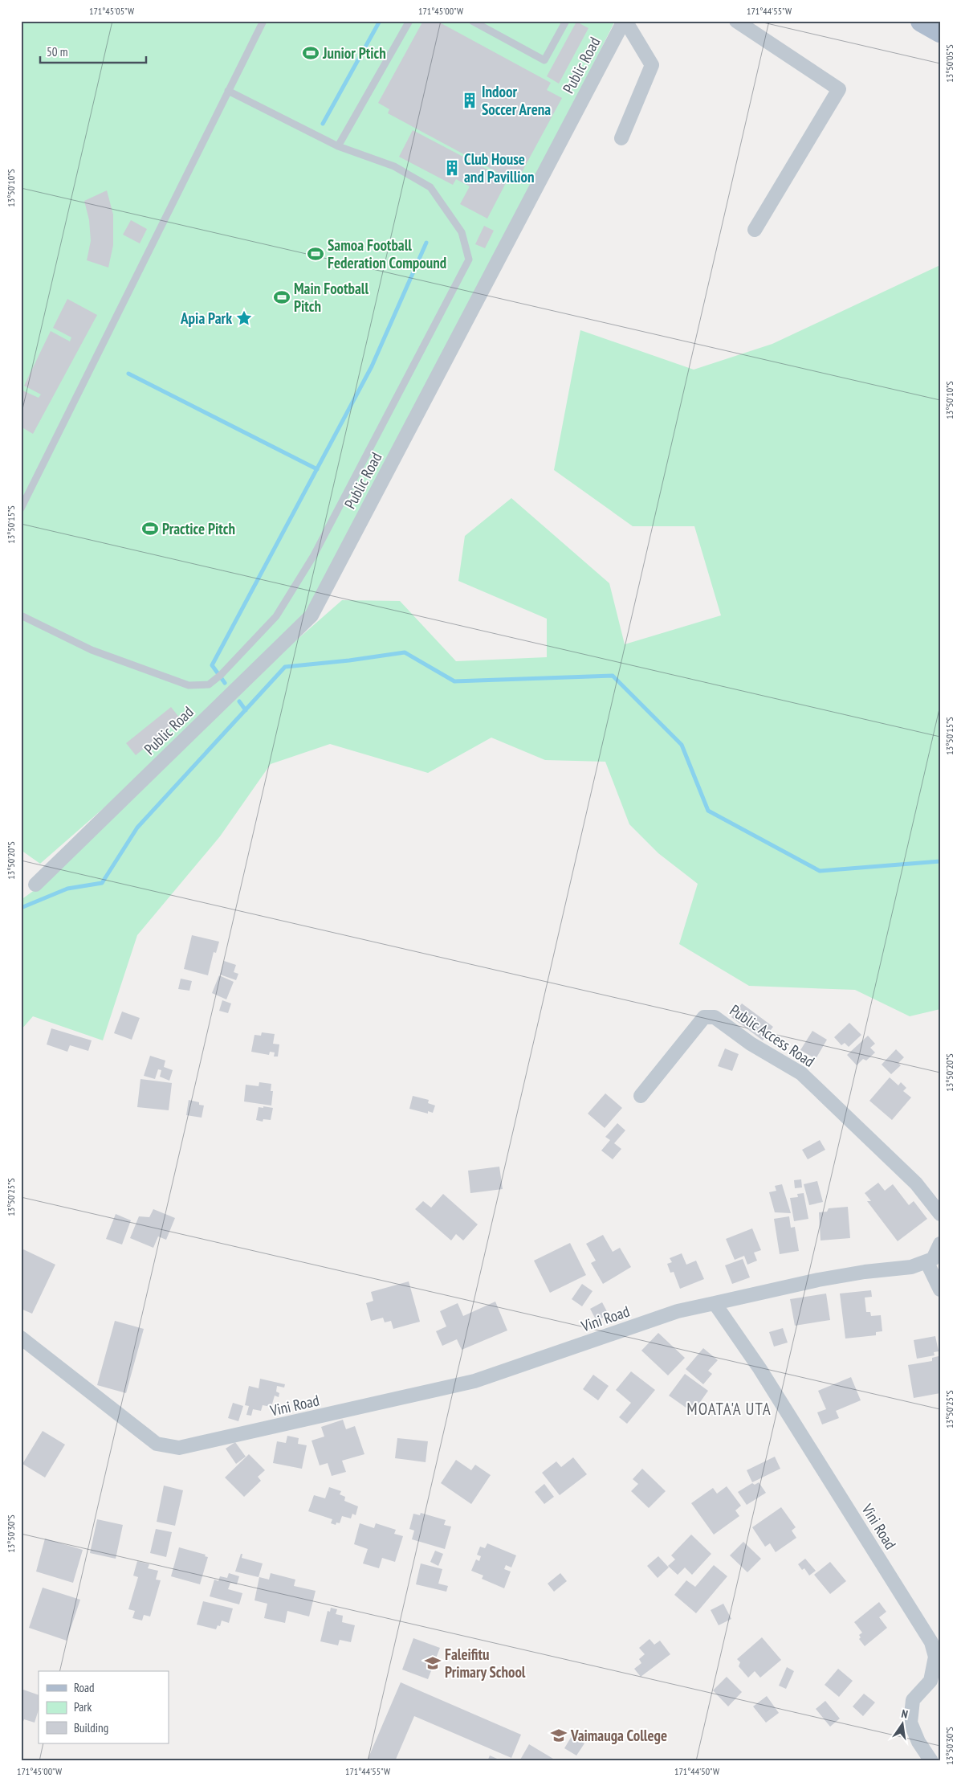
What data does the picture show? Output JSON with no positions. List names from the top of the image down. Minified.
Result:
{"streets":{"street":["Public Road","Public Access Road","Vini Road"]},"districts":["MOATA'A UTA"],"places":{"sports":["Junior Ptich","Samoa Football Federation Compound","Main Football Pitch","Practice Pitch"],"building":["Indoor Soccer Arena","Club House and Pavillion"],"place":["Apia Park"],"school or university":["Faleifitu Primary School","Vaimauga College"]},"legend":["Road","Park","Building"],"scale_bar":"50 m","north":"top","coordinates":["171°45'05\"W","171°45'00\"W","171°44'55\"W","13°50'05\"S","13°50'10\"S","13°50'15\"S","13°50'20\"S","13°50'25\"S","13°50'30\"S","171°44'50\"W"]}
